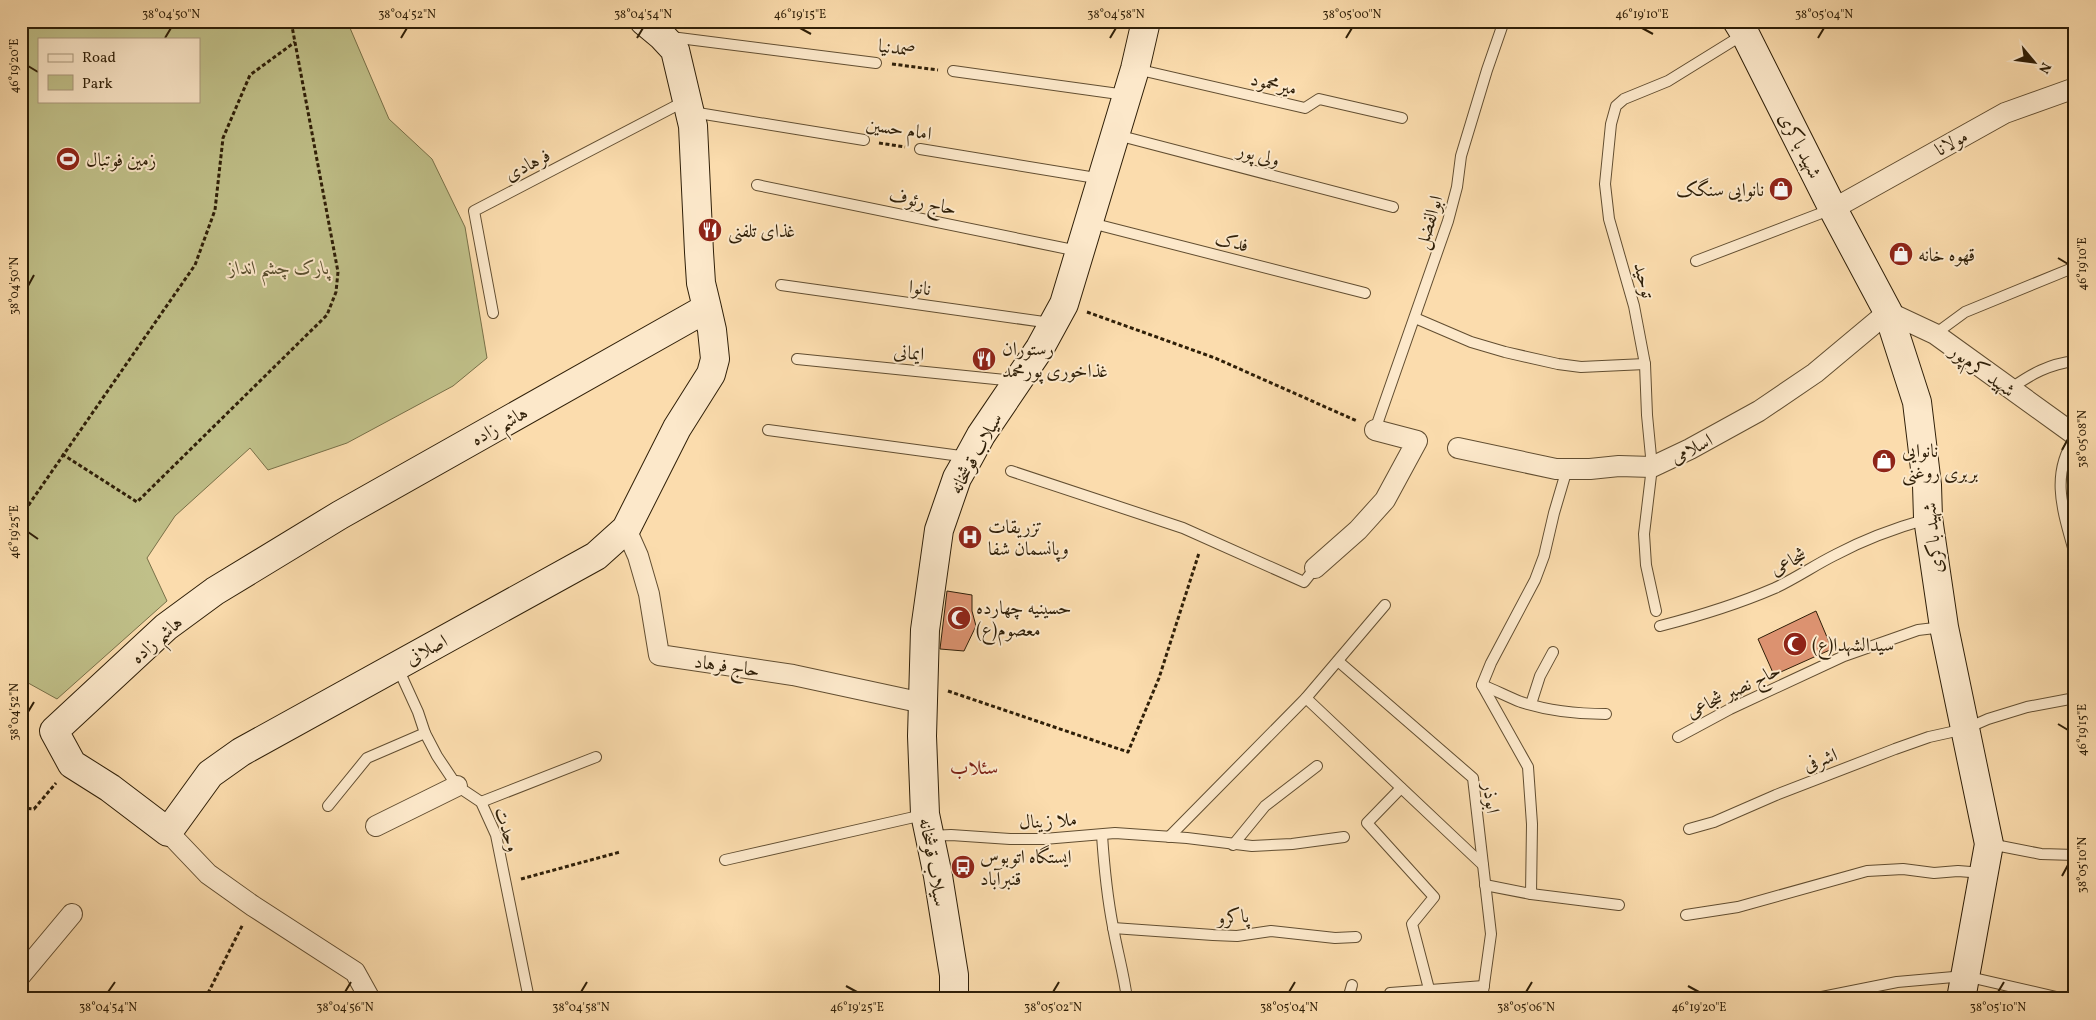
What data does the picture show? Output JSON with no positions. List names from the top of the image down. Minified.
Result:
{"streets":{"street":["مولانا","شهید باکری","شهید کرم‌پور","هاشم زاده","اسلامی","سیلاب قوشخانه","اصلانی","حاج فرهاد"],"lane":["صمدنیا","میرمحمود","امام حسین","ولی پور","فرهادی","حاج رئوف","ابوالفضل","فدک","توحید","نانوا","ایمانی","شجاعی","حاج نصیر شجاعی","اشرفی","ابوذر","ملا زینال","وحدت","پاکرو"]},"crossings":[["میرمحمود","سیلاب قوشخانه"],["امام حسین","فرهادی"],["امام حسین","سیلاب قوشخانه"],["مولانا","شهید باکری"],["شهید باکری","توحید"],["شهید باکری","شهید کرم‌پور"],["شهید باکری","اسلامی"],["شهید باکری","شجاعی"],["شهید باکری","حاج نصیر شجاعی"],["شهید باکری","اشرفی"],["ولی پور","سیلاب قوشخانه"],["حاج رئوف","سیلاب قوشخانه"],["فدک","سیلاب قوشخانه"],["توحید","اسلامی"],["نانوا","سیلاب قوشخانه"],["ایمانی","سیلاب قوشخانه"],["شهید کرم‌پور","اسلامی"],["هاشم زاده","اصلانی"],["سیلاب قوشخانه","حاج فرهاد"],["سیلاب قوشخانه","ملا زینال"],["اصلانی","حاج فرهاد"],["اصلانی","وحدت"]],"districts":["سئلاب"],"parks":["پارک چشم انداز"],"places":{"sports":["زمین فوتبال"],"shop":["نانوایی سنگک","قهوه خانه","نانوایی بربری روغنی"],"restaurant":["غذای تلفنی","رستوران غذاخوری پورمحمد"],"hospital":["تزریقات وپانسمان شفا"],"mosque":["حسینیه چهارده معصوم(ع)","سیدالشهدا(ع)"],"bus stop":["ایستگاه اتوبوس قنبرآباد"]},"legend":["Road","Park"],"north":"bottom right","coordinates":["38°04'50\"N","38°04'52\"N","38°04'54\"N","46°19'15\"E","38°04'58\"N","38°05'00\"N","46°19'10\"E","38°05'04\"N","46°19'20\"E","38°05'08\"N","46°19'25\"E","38°05'10\"N","38°04'56\"N","38°05'02\"N","38°05'06\"N"]}
